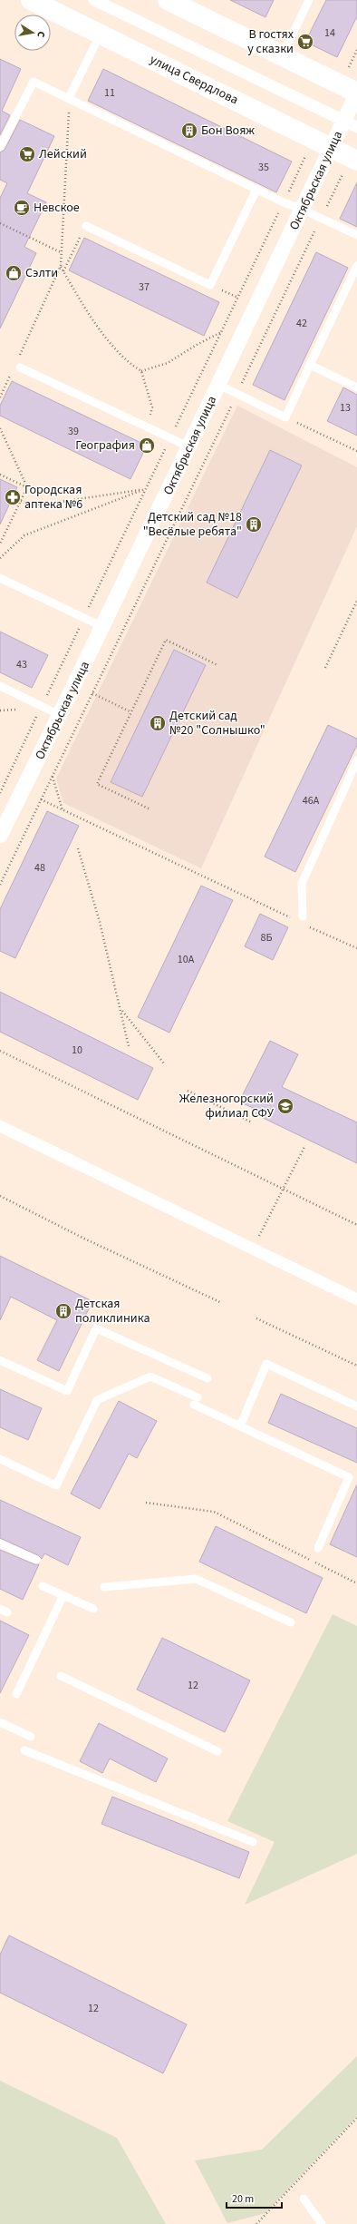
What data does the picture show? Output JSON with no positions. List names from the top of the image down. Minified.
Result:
{"streets":{"street":["улица Свердлова","Октябрьская улица"]},"crossings":[["улица Свердлова","Октябрьская улица"]],"places":{"supermarket":["В гостях у сказки","Лейский"],"building":["Бон Вояж","Детский сад №18 \"Весёлые ребята\"","Детский сад №20 \"Солнышко\"","Детская поликлиника"],"cafe":["Невское"],"shop":["Сэлти","География"],"pharmacy":["Городская аптека №6"],"school or university":["Железногорский филиал СФУ"]},"house_numbers":["14","11","35","37","42","13","39","43","46А","48","8Б","10А","10","12","12"],"scale_bar":"20 m","north":"right"}
